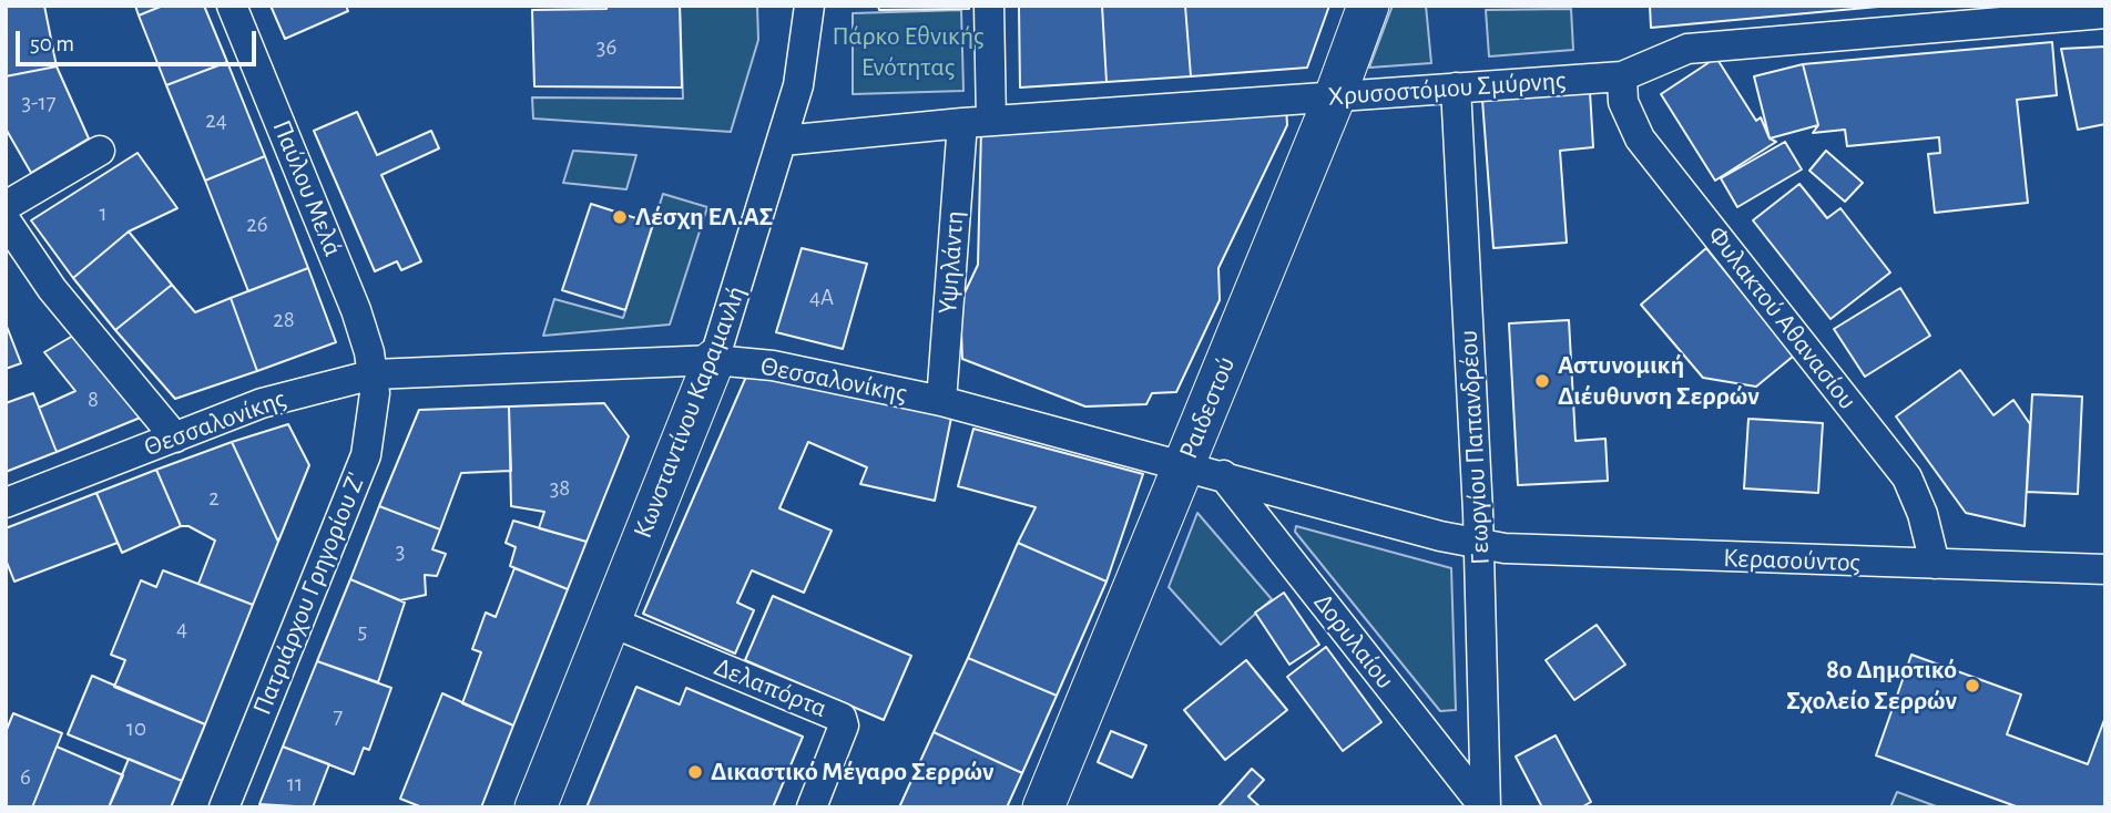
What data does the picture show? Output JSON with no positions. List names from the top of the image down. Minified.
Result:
{"streets":{"main road":["Ραιδεστού","Κωνσταντίνου Καραμανλή"],"street":["Χρυσοστόμου Σμύρνης","Παύλου Μελά","Υψηλάντη","Φυλακτού Αθανασίου","Θεσσαλονίκης","Γεωργίου Παπανδρέου","Κερασούντος","Πατριάρχου Γρηγορίου Ζ'","Δορυλαίου","Δελαπόρτα"]},"crossings":[["Χρυσοστόμου Σμύρνης","Υψηλάντη"],["Χρυσοστόμου Σμύρνης","Φυλακτού Αθανασίου"],["Χρυσοστόμου Σμύρνης","Ραιδεστού"],["Χρυσοστόμου Σμύρνης","Κωνσταντίνου Καραμανλή"],["Χρυσοστόμου Σμύρνης","Γεωργίου Παπανδρέου"],["Παύλου Μελά","Θεσσαλονίκης"],["Παύλου Μελά","Πατριάρχου Γρηγορίου Ζ'"],["Υψηλάντη","Θεσσαλονίκης"],["Φυλακτού Αθανασίου","Κερασούντος"],["Θεσσαλονίκης","Ραιδεστού"],["Θεσσαλονίκης","Κωνσταντίνου Καραμανλή"],["Θεσσαλονίκης","Γεωργίου Παπανδρέου"],["Θεσσαλονίκης","Κερασούντος"],["Θεσσαλονίκης","Πατριάρχου Γρηγορίου Ζ'"],["Θεσσαλονίκης","Δορυλαίου"],["Κωνσταντίνου Καραμανλή","Δελαπόρτα"],["Γεωργίου Παπανδρέου","Κερασούντος"],["Γεωργίου Παπανδρέου","Δορυλαίου"]],"parks":["Πάρκο Εθνικής Ενότητας"],"places":["Λέσχη ΕΛ.ΑΣ","Αστυνομική Διέυθυνση Σερρών","8ο Δημοτικό Σχολείο Σερρών","Δικαστικό Μέγαρο Σερρών"],"house_numbers":["36","3-17","24","1","26","4A","28","8","38","2","3","4","5","7","10","6","11"],"scale_bar":"50 m"}
